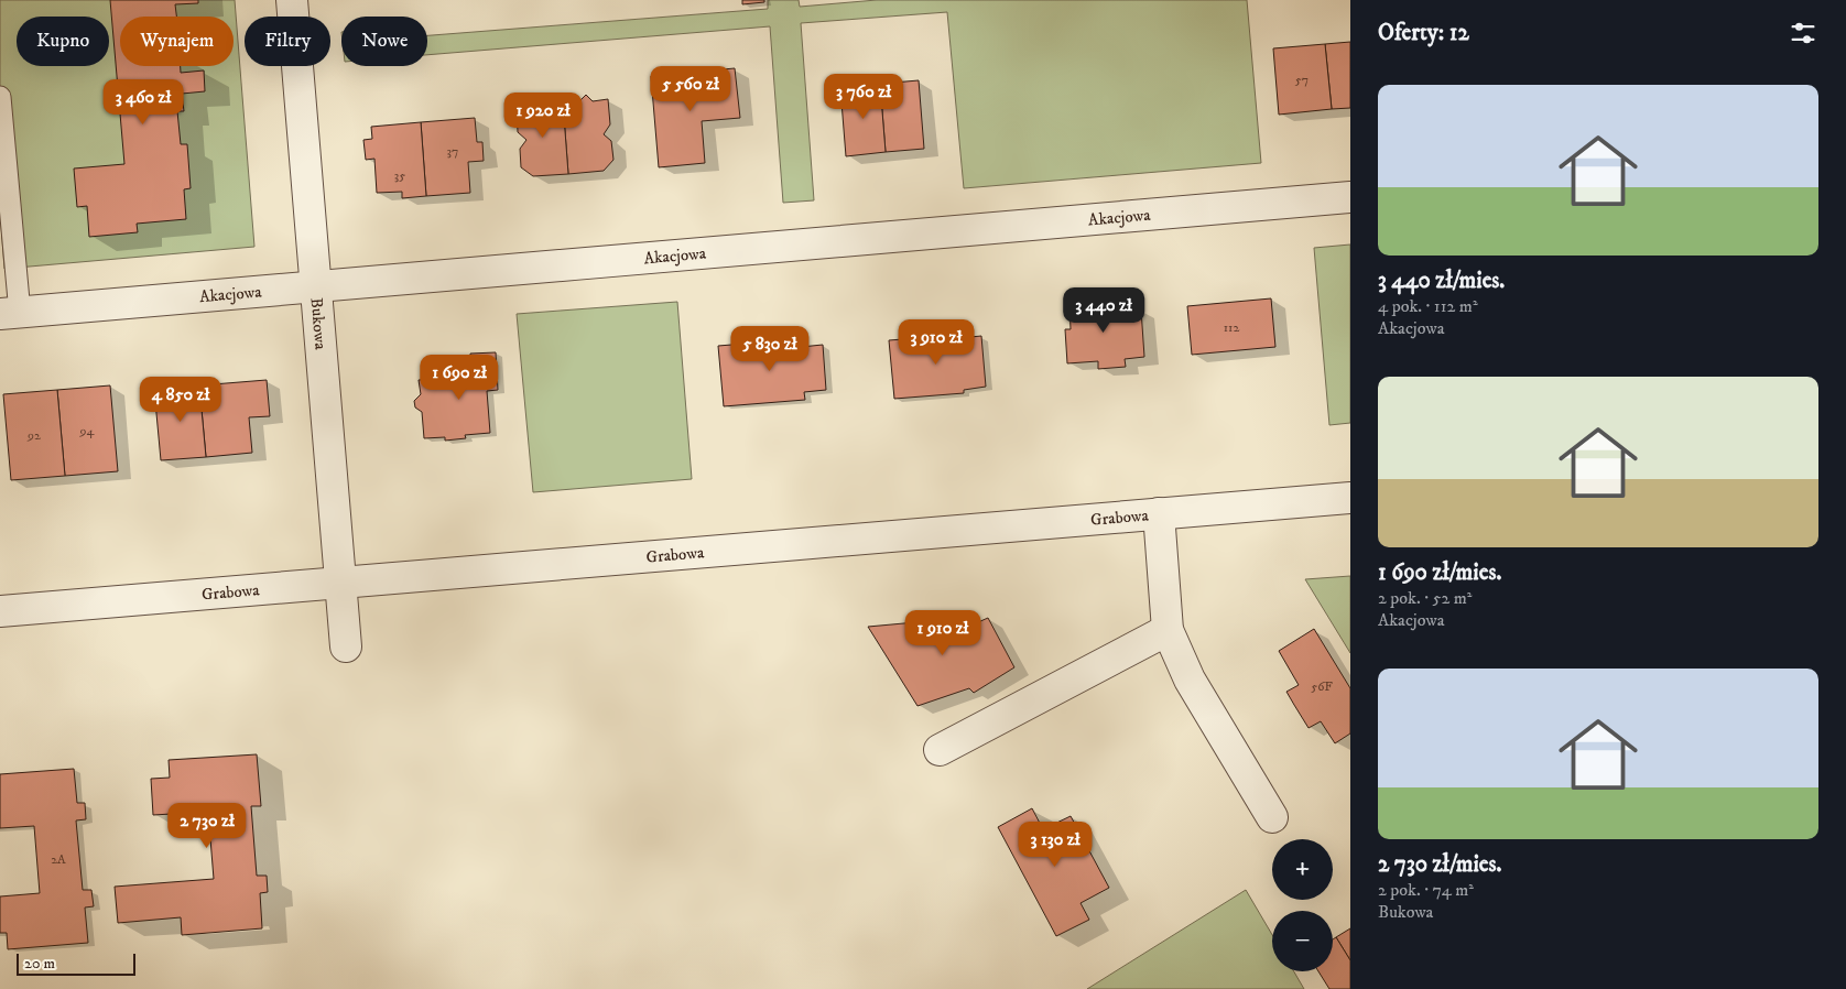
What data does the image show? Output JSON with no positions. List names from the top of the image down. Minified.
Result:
{"streets":{"street":["Akacjowa","Bukowa","Grabowa"]},"crossings":[["Akacjowa","Bukowa"],["Bukowa","Grabowa"]],"house_numbers":["57","37","35","112","94","92","56F","2A"],"scale_bar":"20 m","page":{"heading":"Oferty: 12","chip":["Kupno","Wynajem","Filtry","Nowe"],"price":["5 560 zł","3 760 zł","3 460 zł","1 920 zł","3 440 zł","3 910 zł","5 830 zł","1 690 zł","4 850 zł","1 910 zł","2 730 zł","3 130 zł"],"list":[{"name":"3 440 zł/mies.","note":"4 pok. · 112 m² · Akacjowa"},{"name":"1 690 zł/mies.","note":"2 pok. · 52 m² · Akacjowa"},{"name":"2 730 zł/mies.","note":"2 pok. · 74 m² · Bukowa"}],"map_buttons":["+","−"],"scale":"20 m"}}
